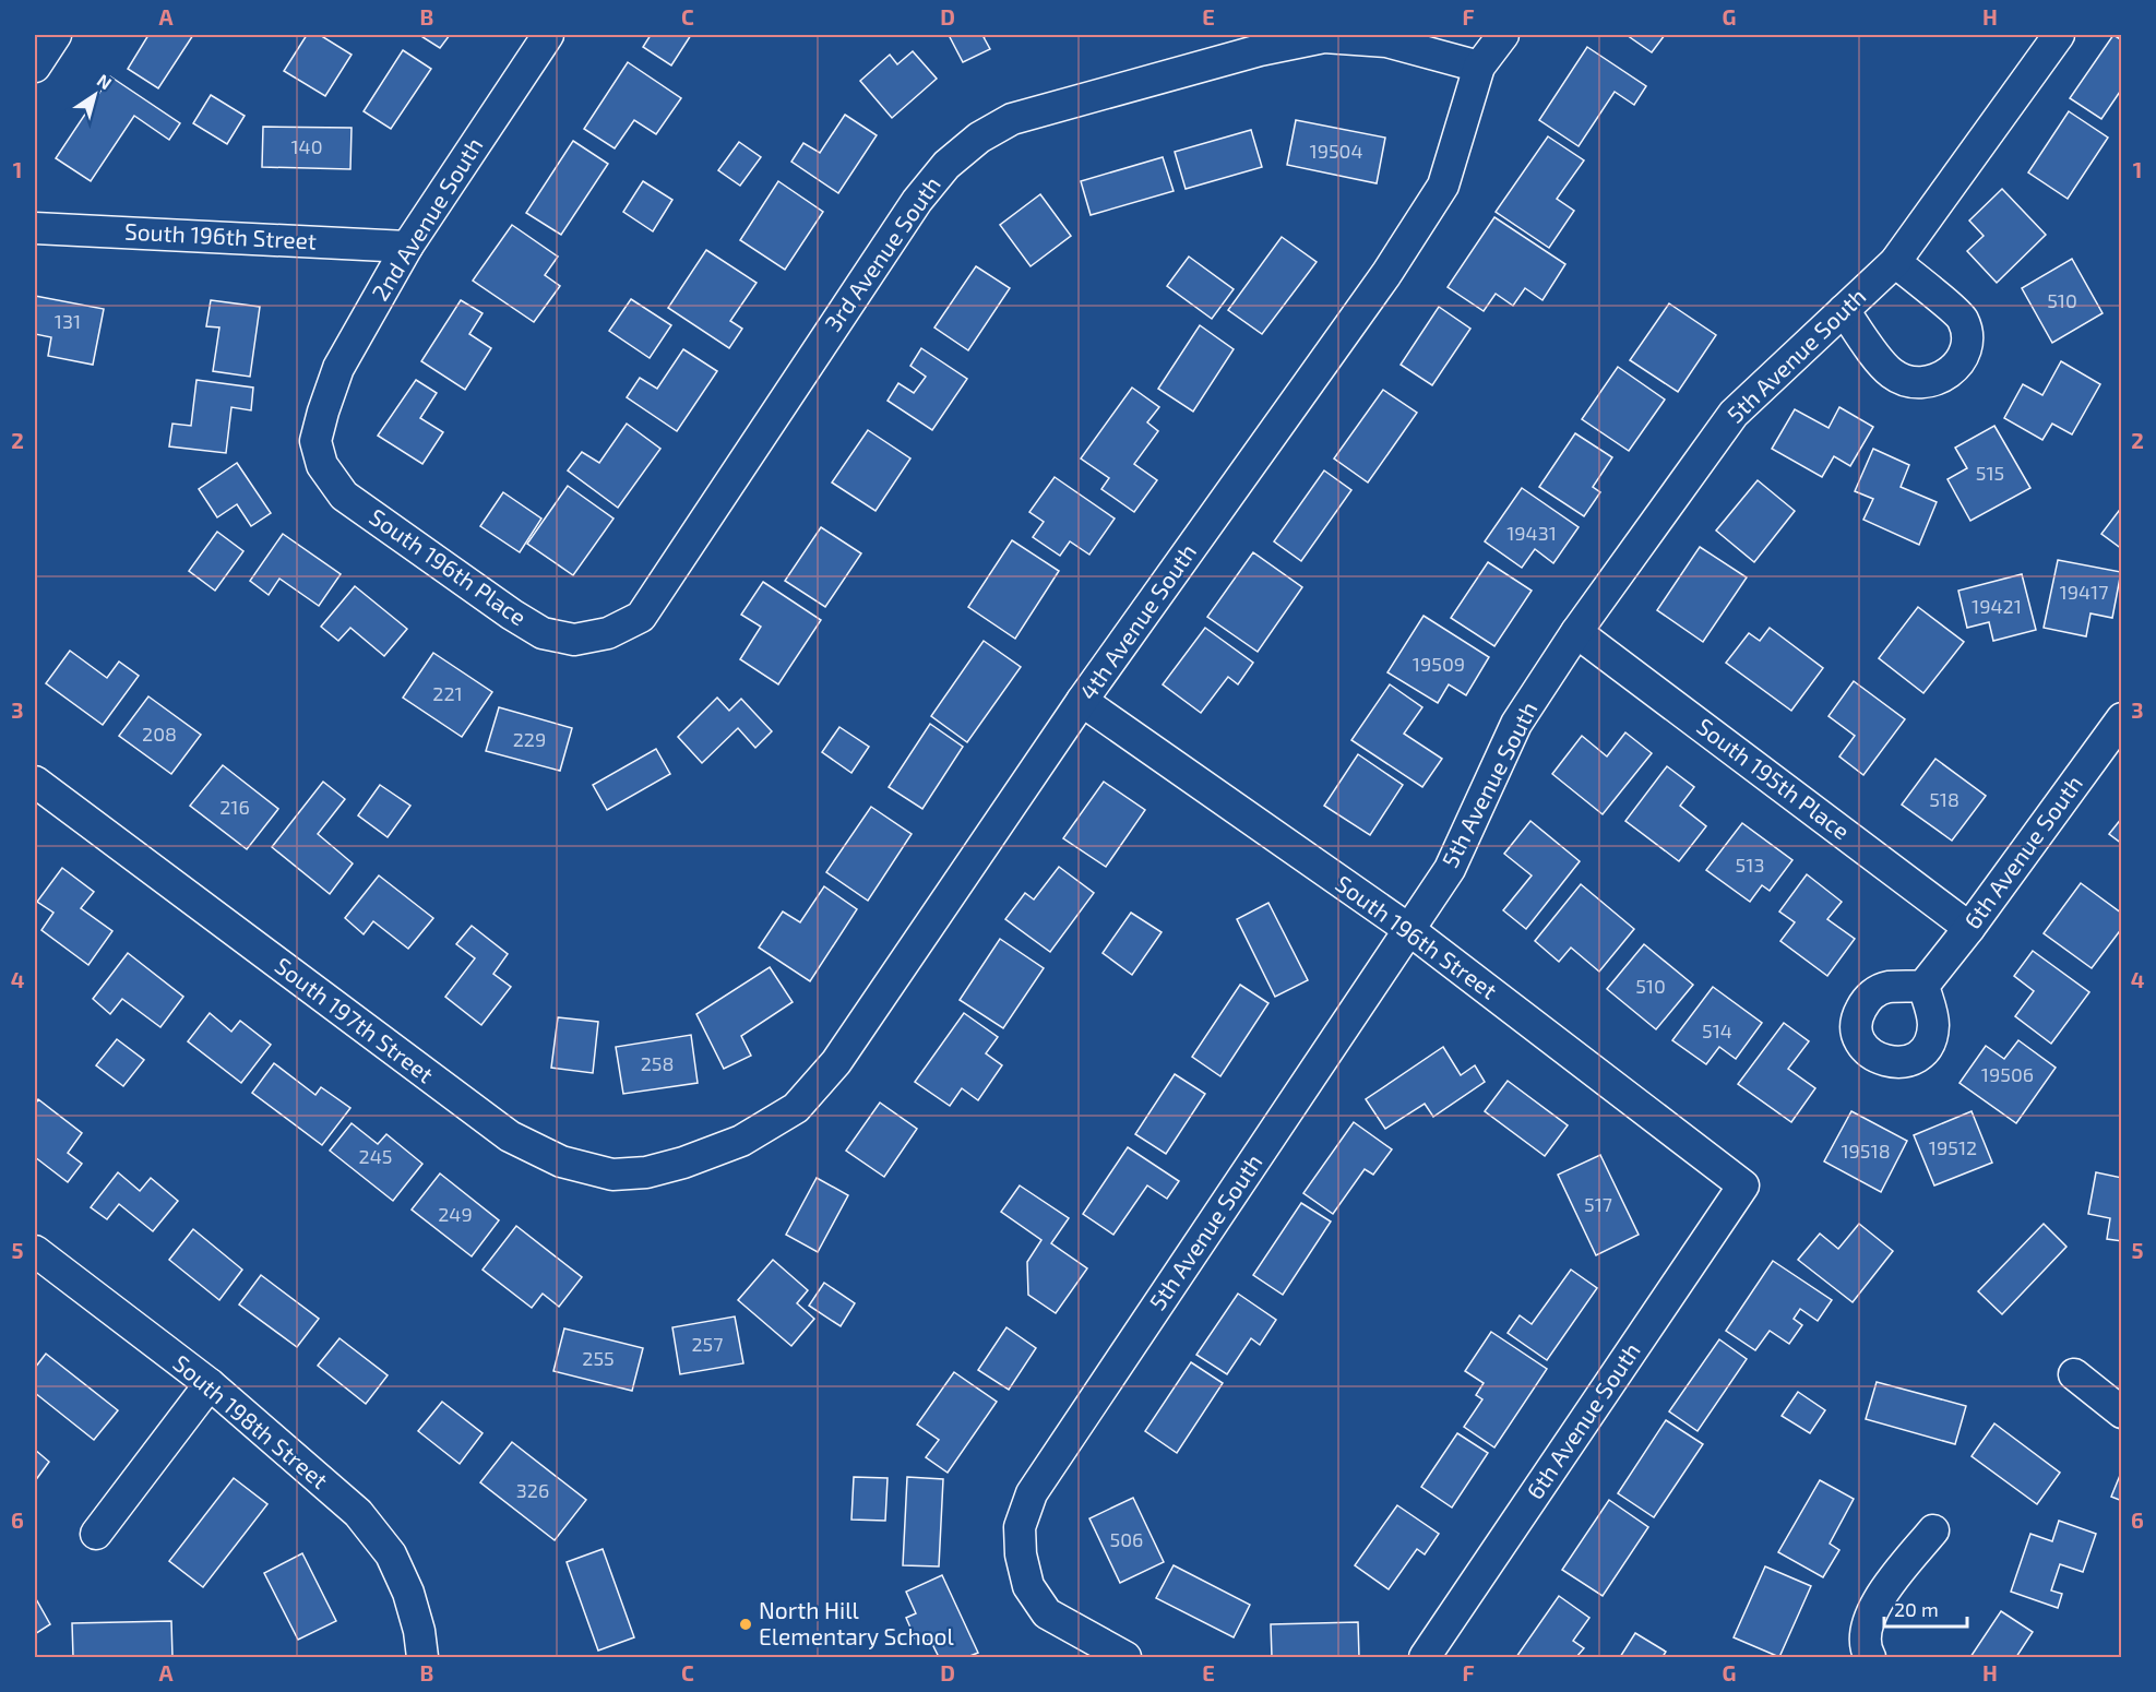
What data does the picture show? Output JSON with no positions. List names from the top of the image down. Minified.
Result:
{"streets":{"street":["2nd Avenue South","South 196th Street","3rd Avenue South","5th Avenue South","South 196th Place","4th Avenue South","South 195th Place","6th Avenue South","South 197th Street","South 198th Street"]},"crossings":[["2nd Avenue South","South 196th Street"],["2nd Avenue South","South 196th Place"],["South 196th Street","5th Avenue South"],["South 196th Street","4th Avenue South"],["South 196th Street","6th Avenue South"],["3rd Avenue South","South 196th Place"],["3rd Avenue South","4th Avenue South"],["5th Avenue South","South 195th Place"],["4th Avenue South","South 197th Street"],["South 195th Place","6th Avenue South"]],"places":["North Hill Elementary School"],"house_numbers":["140","19504","510","131","515","19431","19417","19421","19509","221","208","229","518","216","513","510","514","258","19506","19512","19518","245","517","249","257","255","326","506"],"scale_bar":"20 m","north":"top right","grid":{"columns":["A","B","C","D","E","F","G","H"],"rows":["1","2","3","4","5","6"]}}
